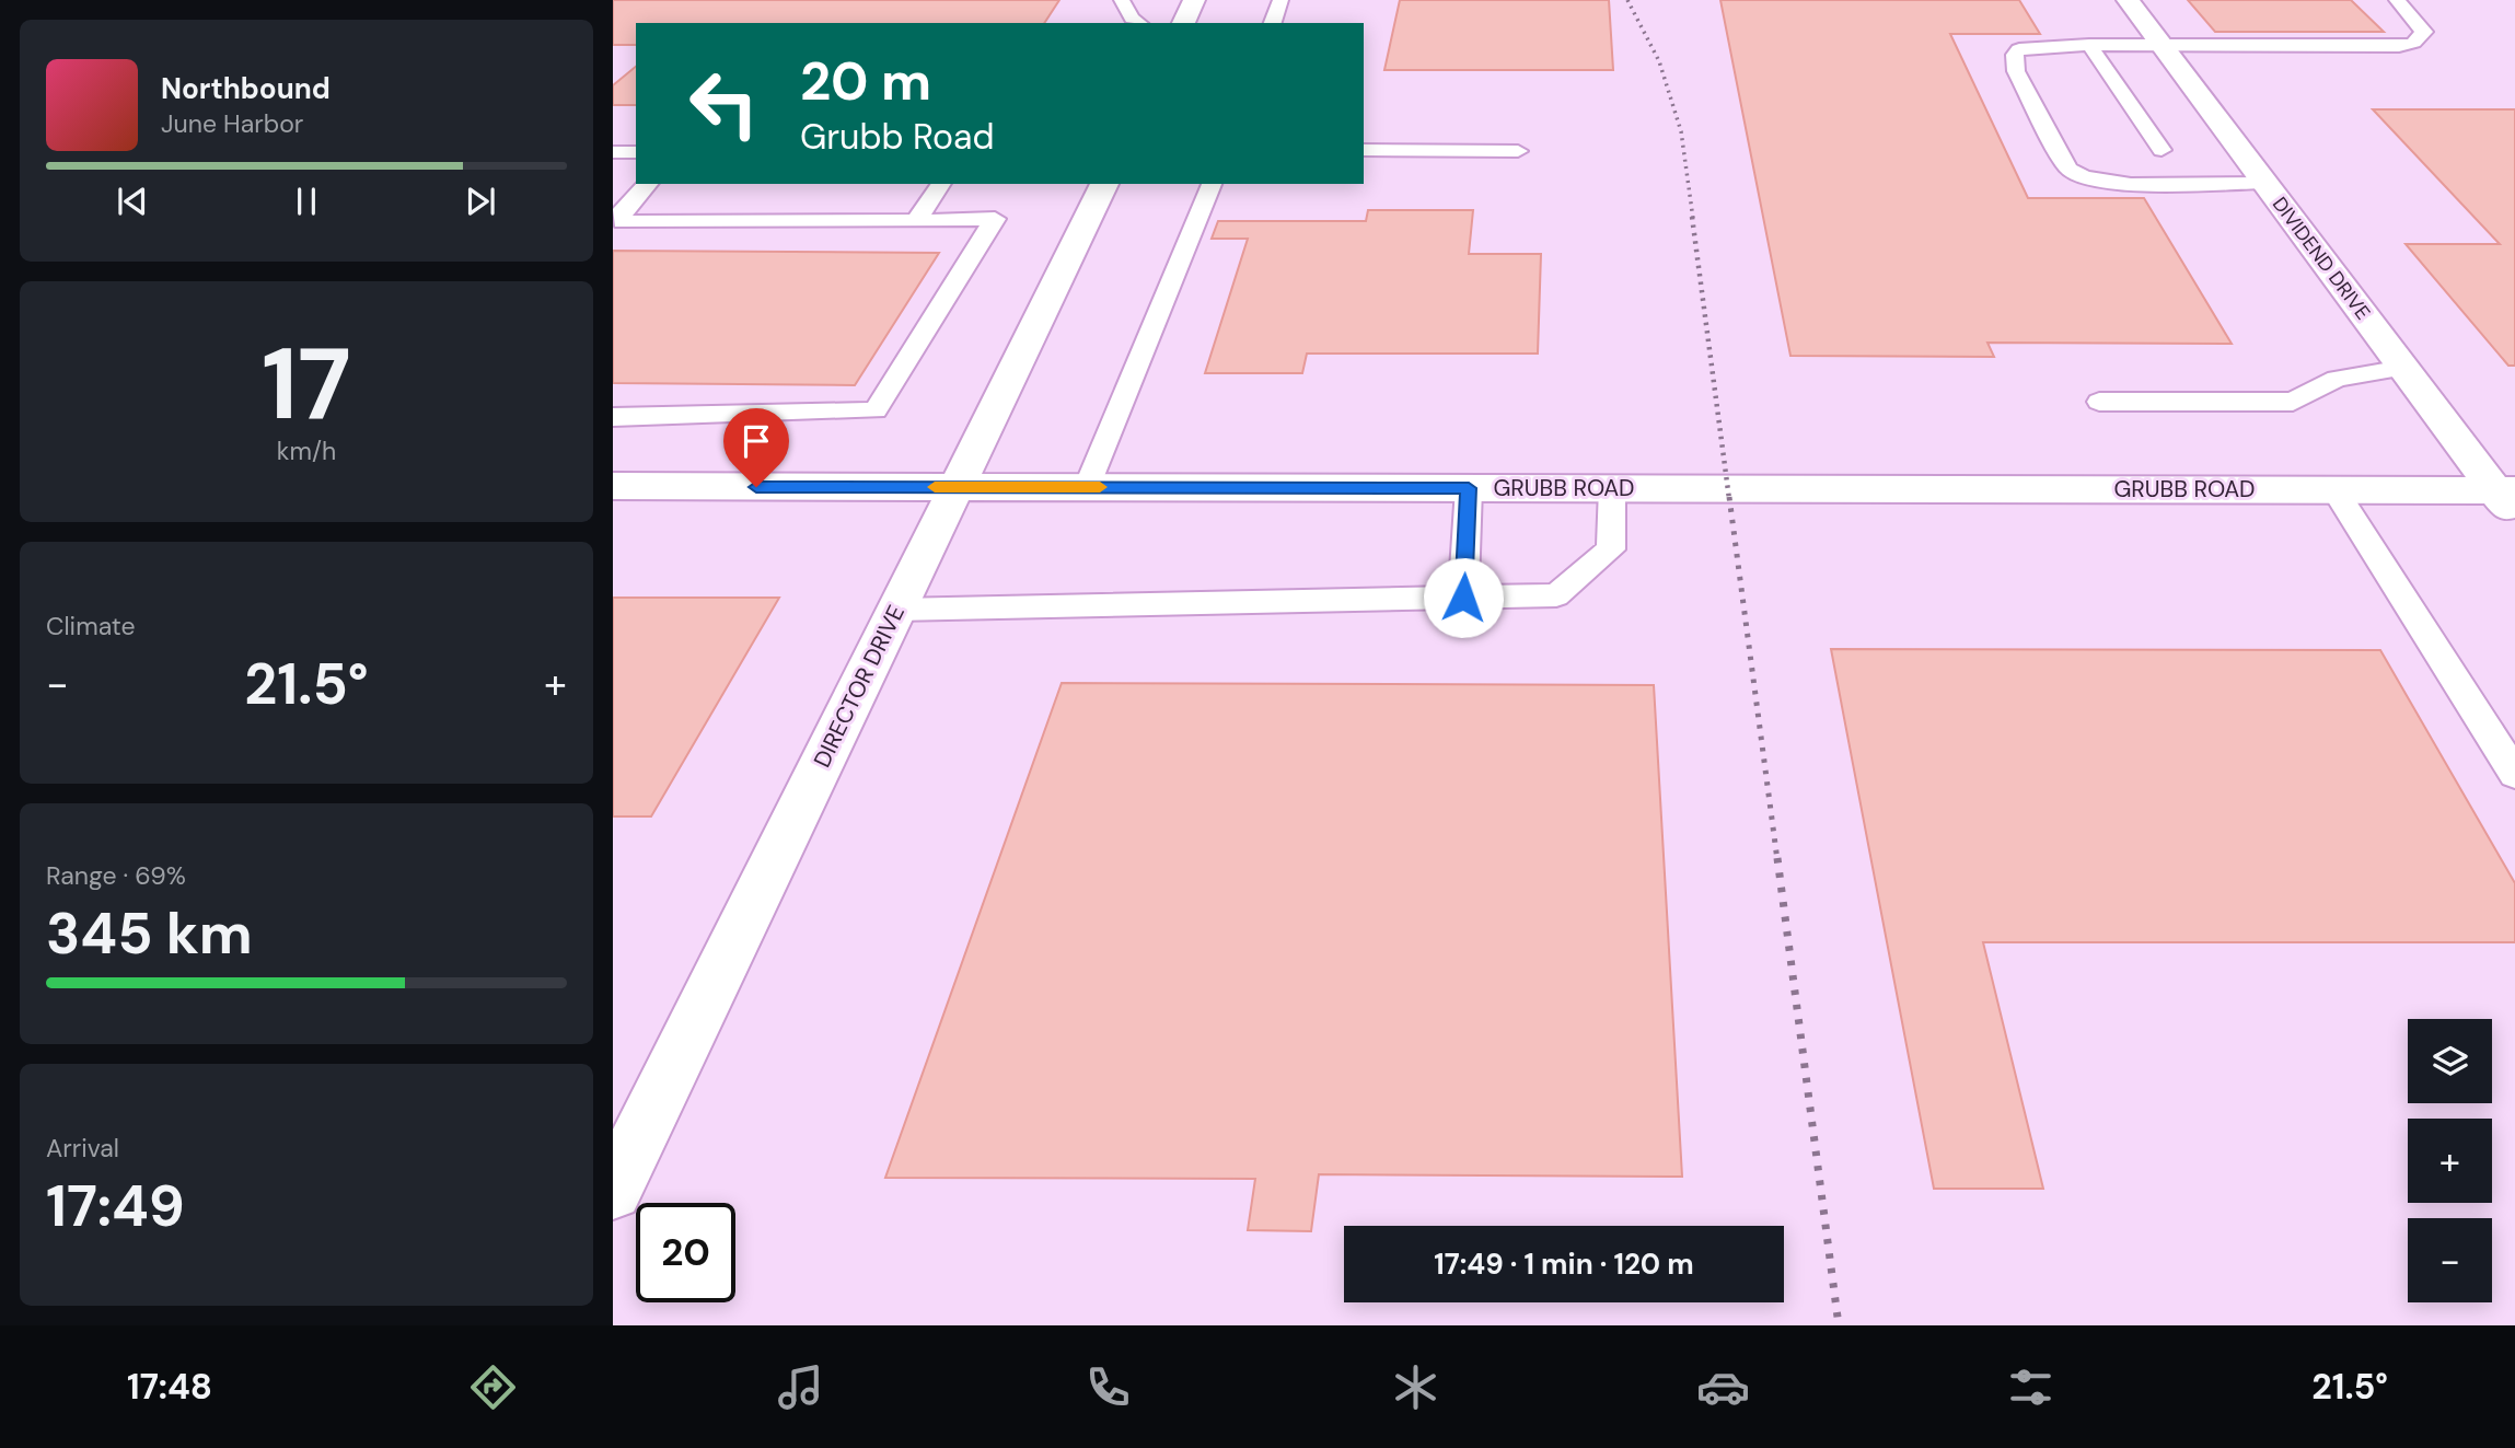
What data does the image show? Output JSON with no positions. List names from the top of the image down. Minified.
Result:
{"streets":{"street":["DIVIDEND DRIVE","GRUBB ROAD","DIRECTOR DRIVE"]},"crossings":[["DIVIDEND DRIVE","GRUBB ROAD"],["GRUBB ROAD","DIRECTOR DRIVE"]],"page":{"turn":["20 m","Grubb Road"],"song":["Northbound","June Harbor"],"tile":[["17","km/h"],"Climate",["Range · 69%","345 km"],["Arrival","17:49"]],"heat":["−","21.5°","+"],"map_buttons":["+","−"],"limit":"20","trip":"17:49 · 1 min · 120 m","tabs":["17:48","21.5°"]}}
